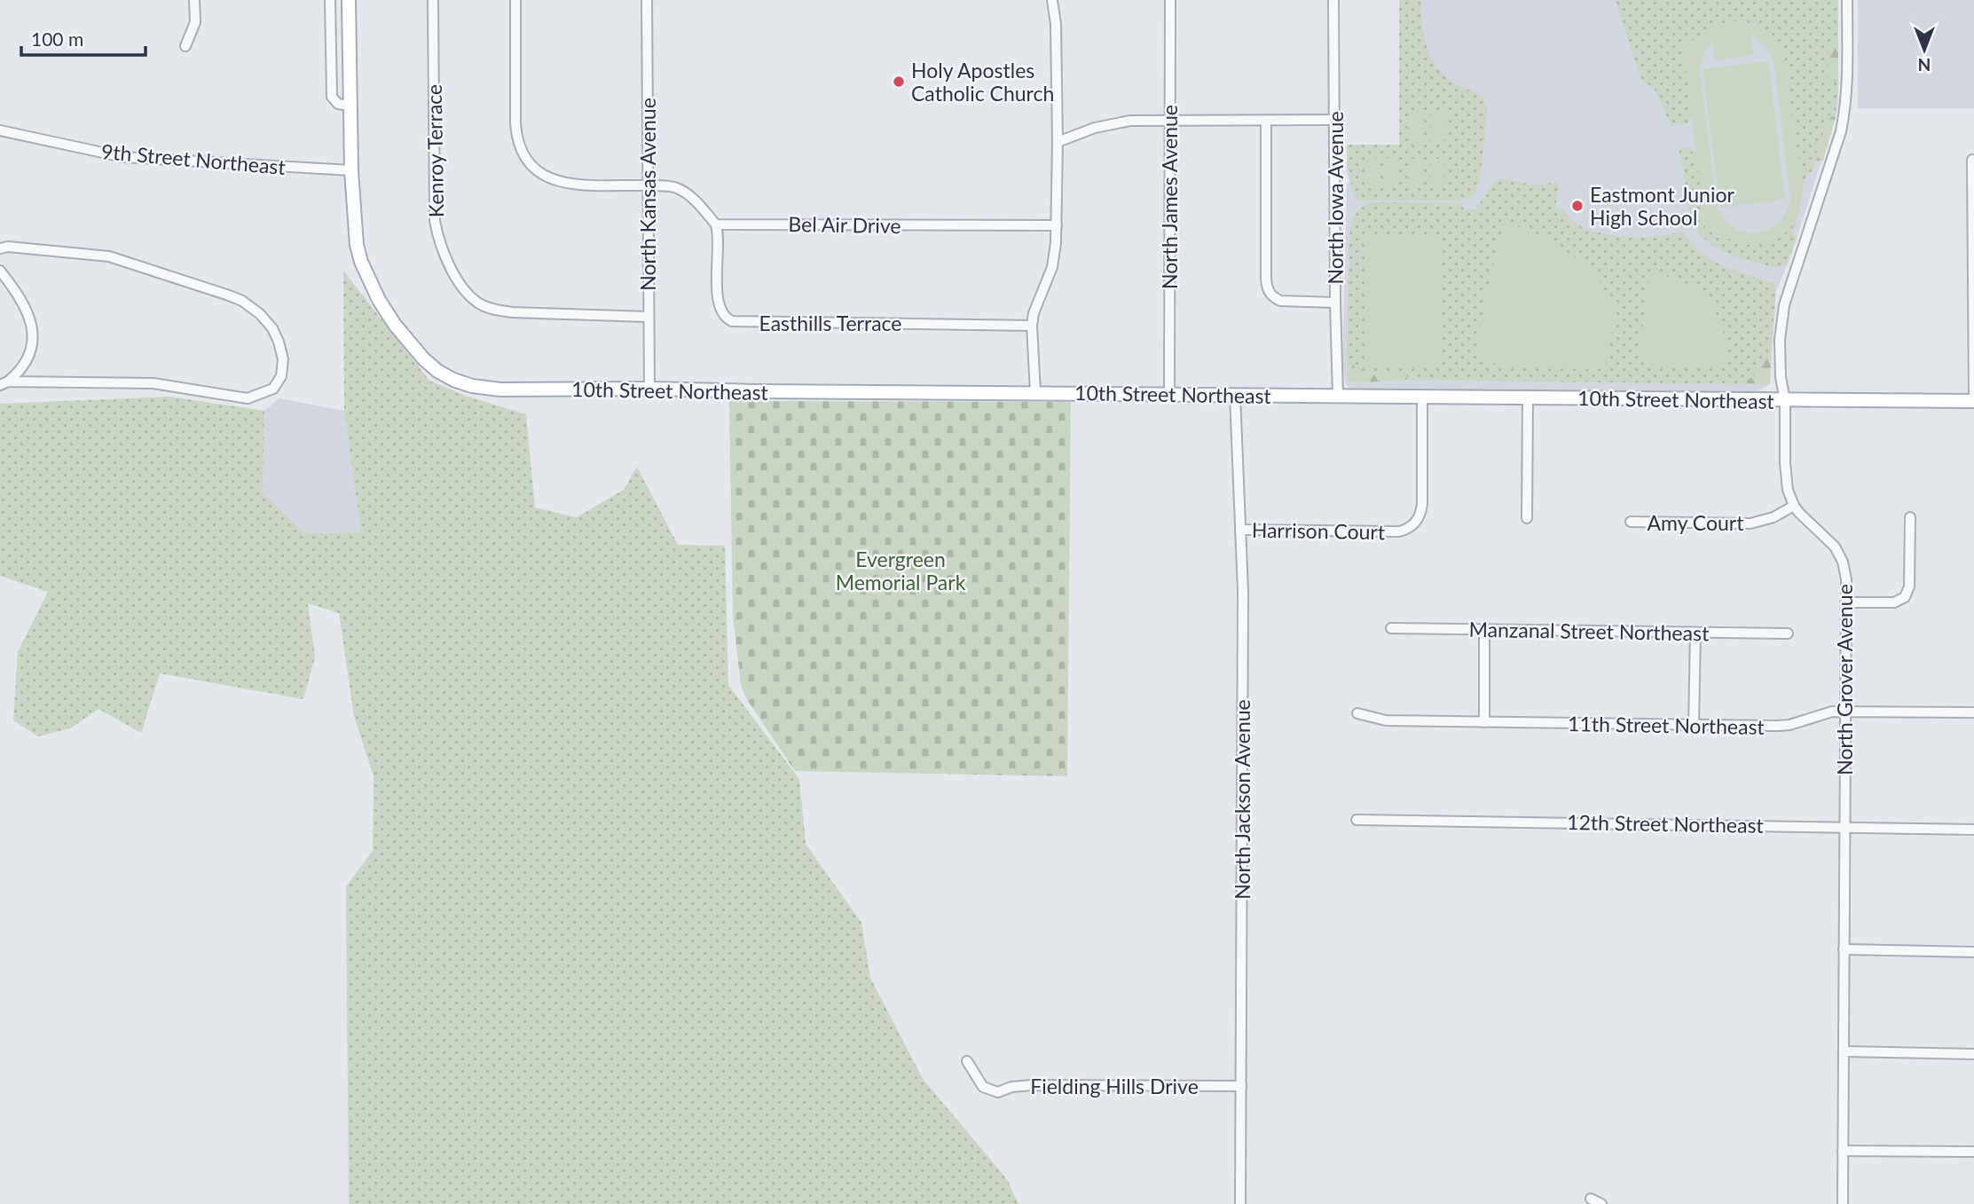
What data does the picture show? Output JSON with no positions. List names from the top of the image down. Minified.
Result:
{"streets":{"main road":["10th Street Northeast"],"street":["Kenroy Terrace","9th Street Northeast","North Kansas Avenue","North James Avenue","North Iowa Avenue","Bel Air Drive","Easthills Terrace","Amy Court","Harrison Court","Manzanal Street Northeast","North Grover Avenue","11th Street Northeast","North Jackson Avenue","12th Street Northeast","Fielding Hills Drive"]},"crossings":[["Kenroy Terrace","North Kansas Avenue"],["9th Street Northeast","10th Street Northeast"],["North Kansas Avenue","10th Street Northeast"],["North James Avenue","10th Street Northeast"],["North Iowa Avenue","10th Street Northeast"],["Bel Air Drive","Easthills Terrace"],["10th Street Northeast","Harrison Court"],["10th Street Northeast","North Grover Avenue"],["10th Street Northeast","North Jackson Avenue"],["Amy Court","North Grover Avenue"],["Harrison Court","North Jackson Avenue"],["North Grover Avenue","11th Street Northeast"],["North Grover Avenue","12th Street Northeast"],["North Jackson Avenue","Fielding Hills Drive"]],"parks":["Evergreen Memorial Park"],"places":["Holy Apostles Catholic Church","Eastmont Junior High School"],"scale_bar":"100 m","north":"bottom"}
